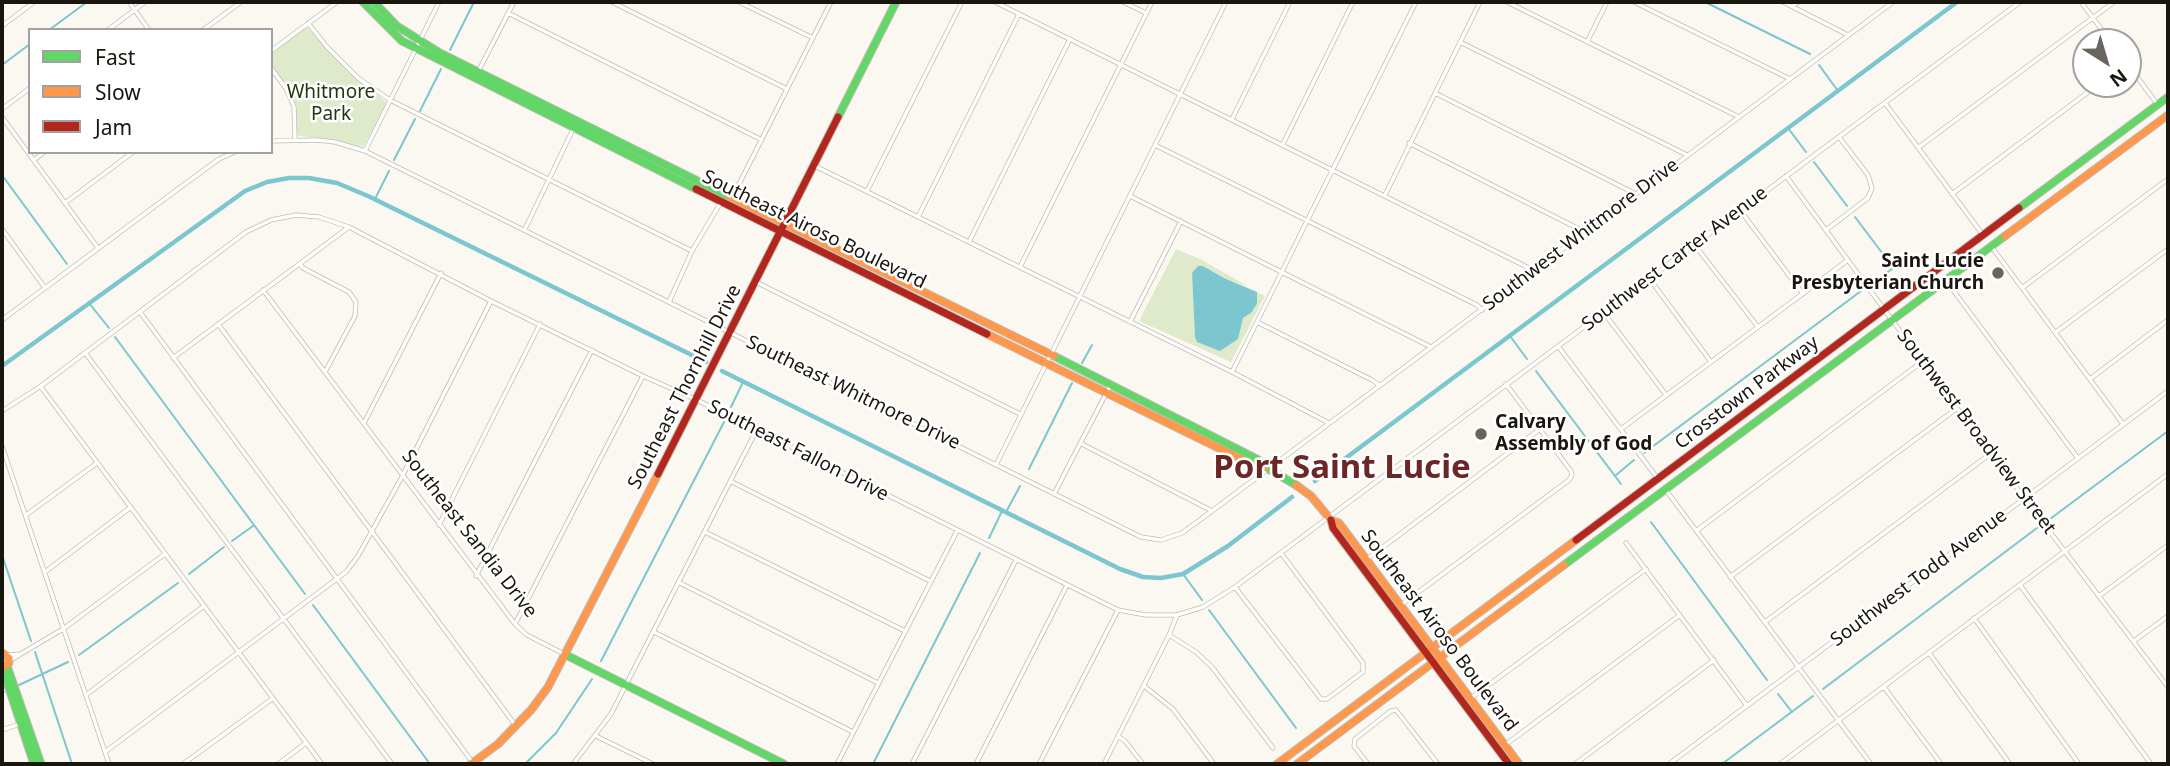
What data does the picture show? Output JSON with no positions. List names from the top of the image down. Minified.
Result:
{"streets":{"main road":["Southeast Airoso Boulevard","Southeast Thornhill Drive","Crosstown Parkway","Southeast Sandia Drive"],"street":["Southwest Whitmore Drive","Southwest Carter Avenue","Southeast Whitmore Drive","Southwest Broadview Street","Southeast Fallon Drive","Southwest Todd Avenue"]},"crossings":[["Southeast Airoso Boulevard","Southwest Whitmore Drive"],["Southeast Airoso Boulevard","Southwest Carter Avenue"],["Southeast Airoso Boulevard","Southeast Thornhill Drive"],["Southeast Airoso Boulevard","Southeast Whitmore Drive"],["Southeast Airoso Boulevard","Crosstown Parkway"],["Southwest Whitmore Drive","Southeast Whitmore Drive"],["Southwest Carter Avenue","Southwest Broadview Street"],["Southwest Carter Avenue","Southeast Fallon Drive"],["Southeast Thornhill Drive","Southeast Whitmore Drive"],["Southeast Thornhill Drive","Southeast Fallon Drive"],["Southeast Thornhill Drive","Southeast Sandia Drive"],["Crosstown Parkway","Southwest Broadview Street"],["Southwest Broadview Street","Southwest Todd Avenue"]],"districts":["Port Saint Lucie"],"parks":["Whitmore Park"],"places":["Saint Lucie Presbyterian Church","Calvary Assembly of God"],"legend":["Fast","Slow","Jam"],"north":"bottom right"}
